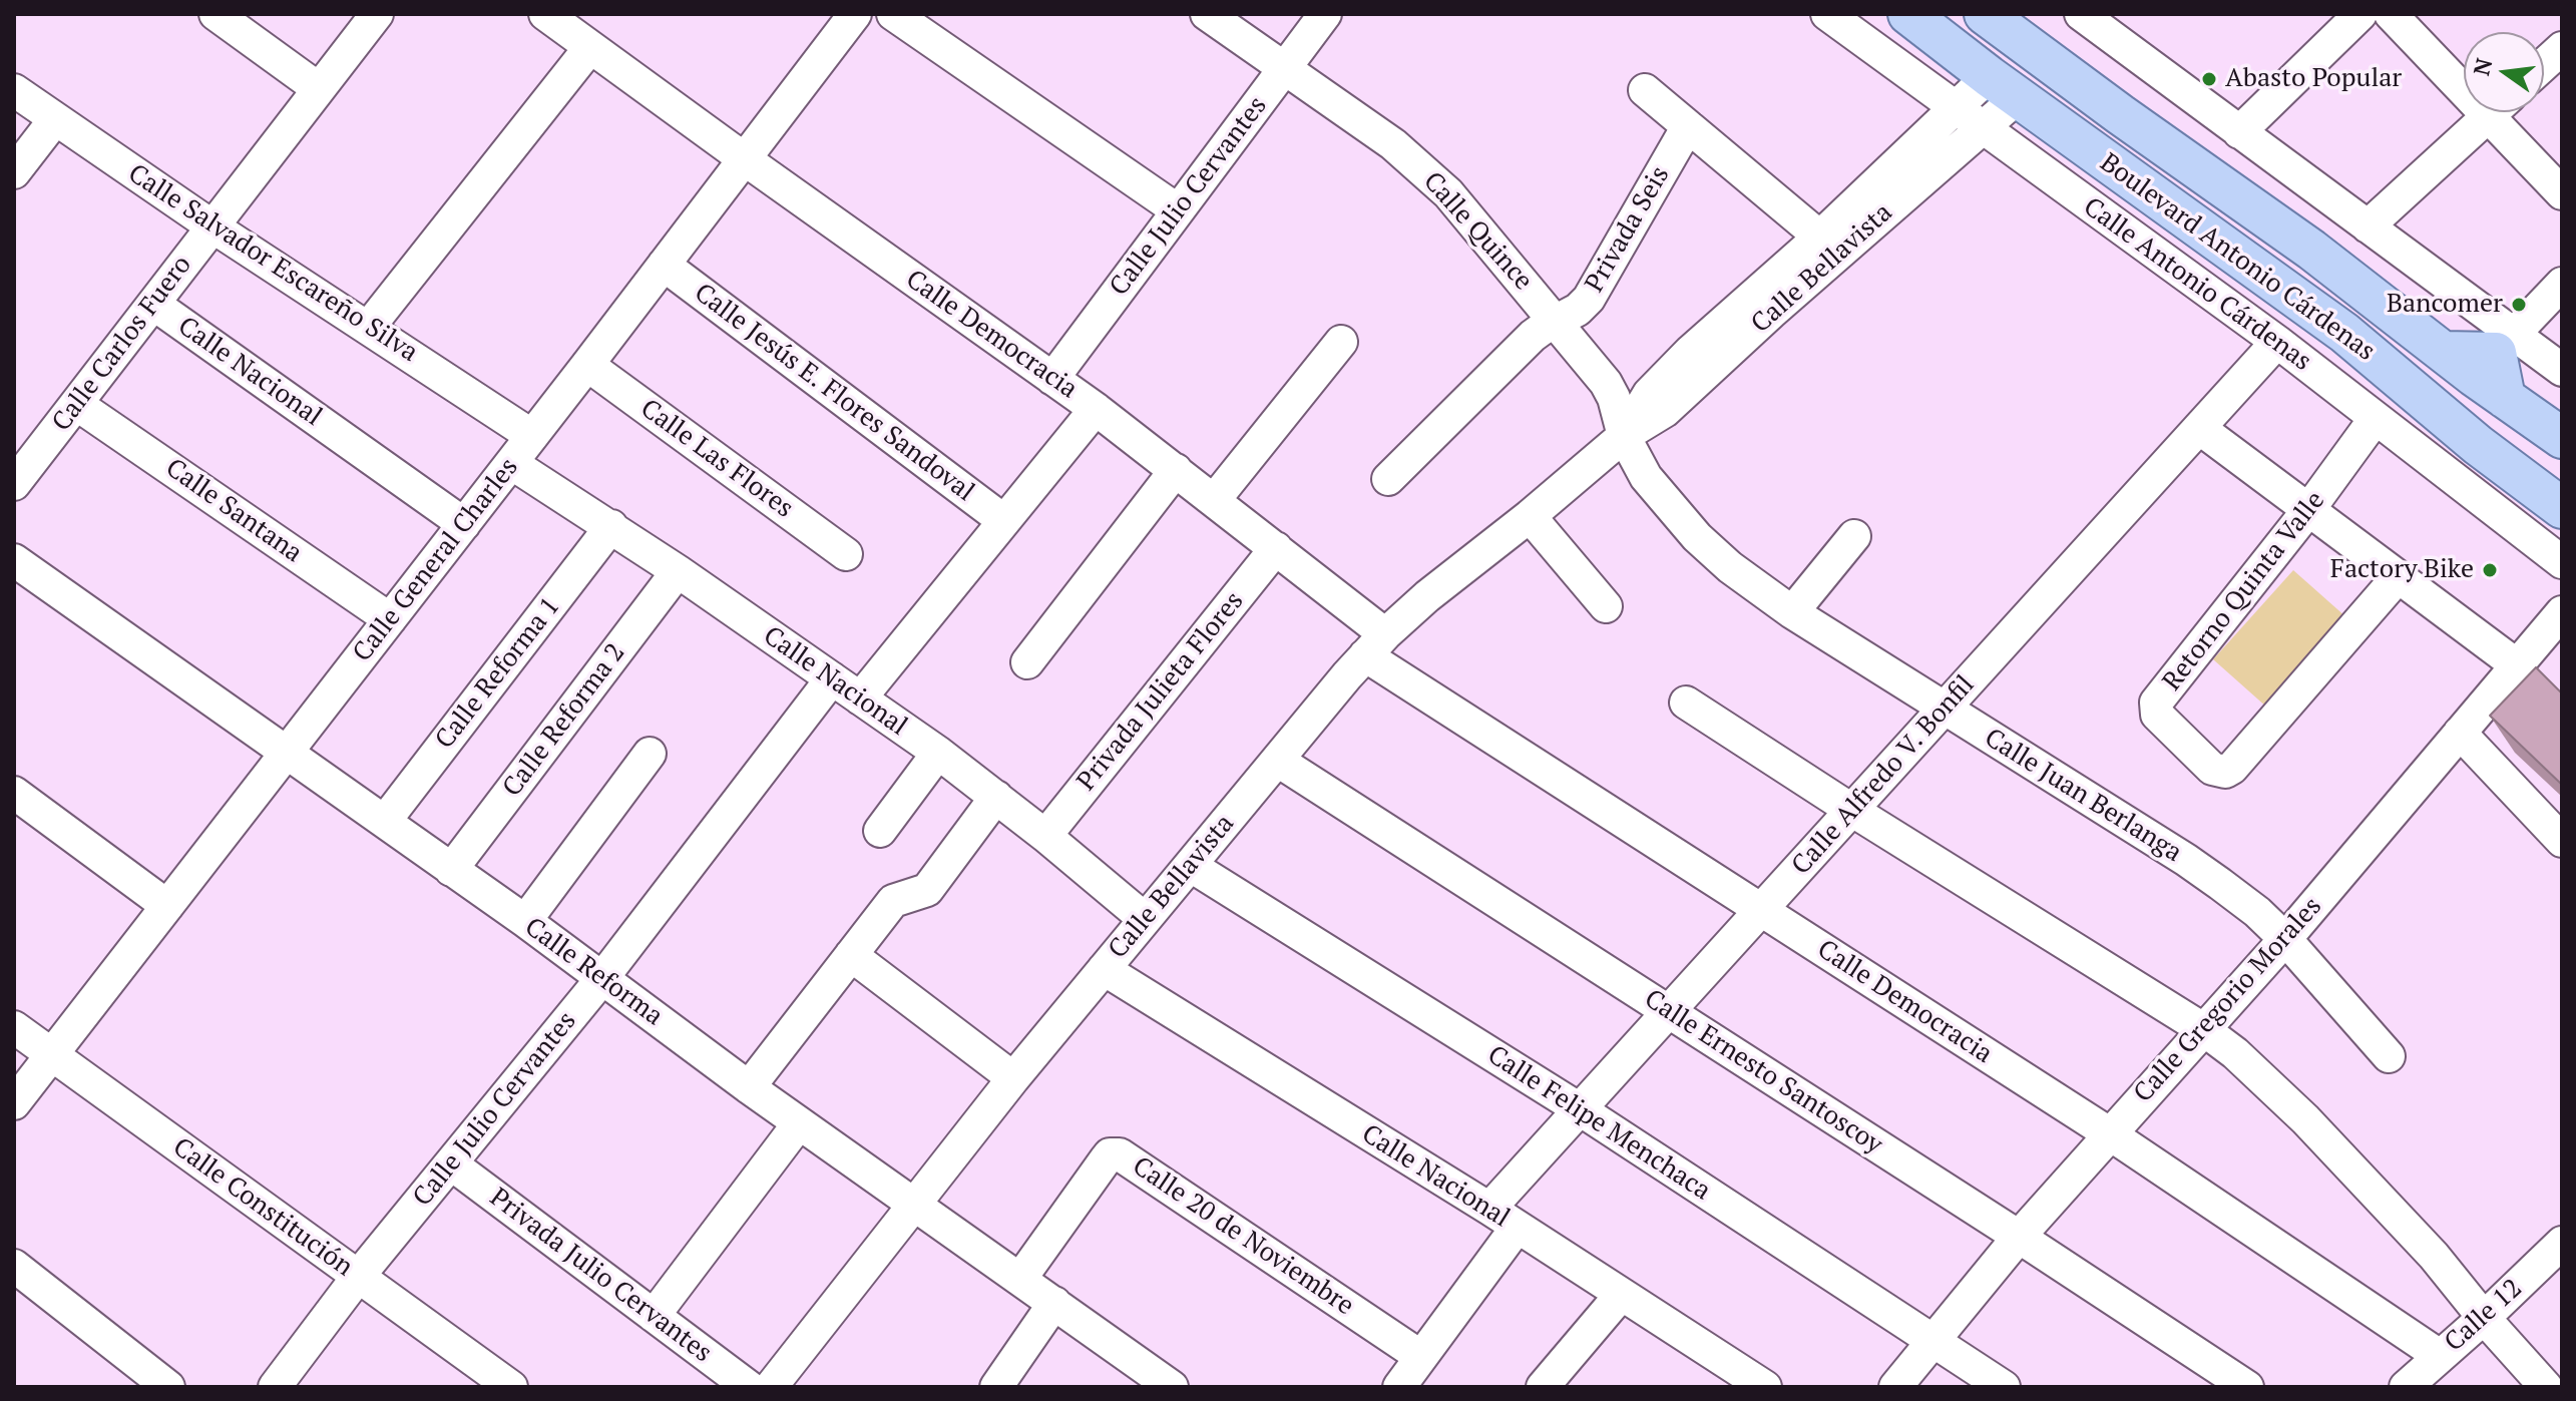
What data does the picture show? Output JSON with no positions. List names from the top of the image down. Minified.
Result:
{"streets":{"main road":["Boulevard Antonio Cárdenas"],"street":["Calle Julio Cervantes","Privada Seis","Calle Quince","Calle Salvador Escareño Silva","Calle Bellavista","Calle Antonio Cárdenas","Calle Democracia","Calle Carlos Fuero","Calle Nacional","Calle Jesús E. Flores Sandoval","Calle Las Flores","Calle Santana","Calle General Charles","Retorno Quinta Valle","Calle Reforma 1","Privada Julieta Flores","Calle Reforma 2","Calle Alfredo V. Bonfil","Calle Juan Berlanga","Calle Reforma","Calle Gregorio Morales","Calle Ernesto Santoscoy","Calle Felipe Menchaca","Calle Constitución","Calle 20 de Noviembre","Privada Julio Cervantes","Calle 12"]},"crossings":[["Calle Julio Cervantes","Calle Quince"],["Calle Julio Cervantes","Calle Democracia"],["Calle Julio Cervantes","Calle Nacional"],["Calle Julio Cervantes","Calle Reforma"],["Calle Julio Cervantes","Calle Constitución"],["Calle Julio Cervantes","Privada Julio Cervantes"],["Privada Seis","Calle Quince"],["Calle Quince","Calle Bellavista"],["Calle Quince","Calle Juan Berlanga"],["Boulevard Antonio Cárdenas","Calle Bellavista"],["Calle Salvador Escareño Silva","Calle Carlos Fuero"],["Calle Salvador Escareño Silva","Calle General Charles"],["Calle Bellavista","Calle Antonio Cárdenas"],["Calle Bellavista","Calle Democracia"],["Calle Bellavista","Calle Nacional"],["Calle Bellavista","Calle Juan Berlanga"],["Calle Bellavista","Calle Reforma"],["Calle Bellavista","Calle Ernesto Santoscoy"],["Calle Bellavista","Calle Felipe Menchaca"],["Calle Antonio Cárdenas","Retorno Quinta Valle"],["Calle Antonio Cárdenas","Calle Alfredo V. Bonfil"],["Calle Democracia","Calle General Charles"],["Calle Democracia","Privada Julieta Flores"],["Calle Democracia","Calle Alfredo V. Bonfil"],["Calle Democracia","Calle Gregorio Morales"],["Calle Democracia","Calle 12"],["Calle Carlos Fuero","Calle Nacional"],["Calle Carlos Fuero","Calle Santana"],["Calle Nacional","Calle General Charles"],["Calle Nacional","Calle Reforma 1"],["Calle Nacional","Privada Julieta Flores"],["Calle Nacional","Calle Reforma 2"],["Calle Nacional","Calle Alfredo V. Bonfil"],["Calle Jesús E. Flores Sandoval","Calle General Charles"],["Calle Las Flores","Calle General Charles"],["Calle Santana","Calle General Charles"],["Calle General Charles","Calle Reforma"],["Calle General Charles","Calle Constitución"],["Calle Reforma 1","Calle Reforma"],["Calle Reforma 2","Calle Reforma"],["Calle Alfredo V. Bonfil","Calle Juan Berlanga"],["Calle Alfredo V. Bonfil","Calle Ernesto Santoscoy"],["Calle Alfredo V. Bonfil","Calle Felipe Menchaca"],["Calle Juan Berlanga","Calle Gregorio Morales"],["Calle Reforma","Calle 20 de Noviembre"],["Calle Gregorio Morales","Calle Ernesto Santoscoy"],["Calle Gregorio Morales","Calle Felipe Menchaca"]],"places":["Abasto Popular","Bancomer","Factory Bike"],"north":"left"}
